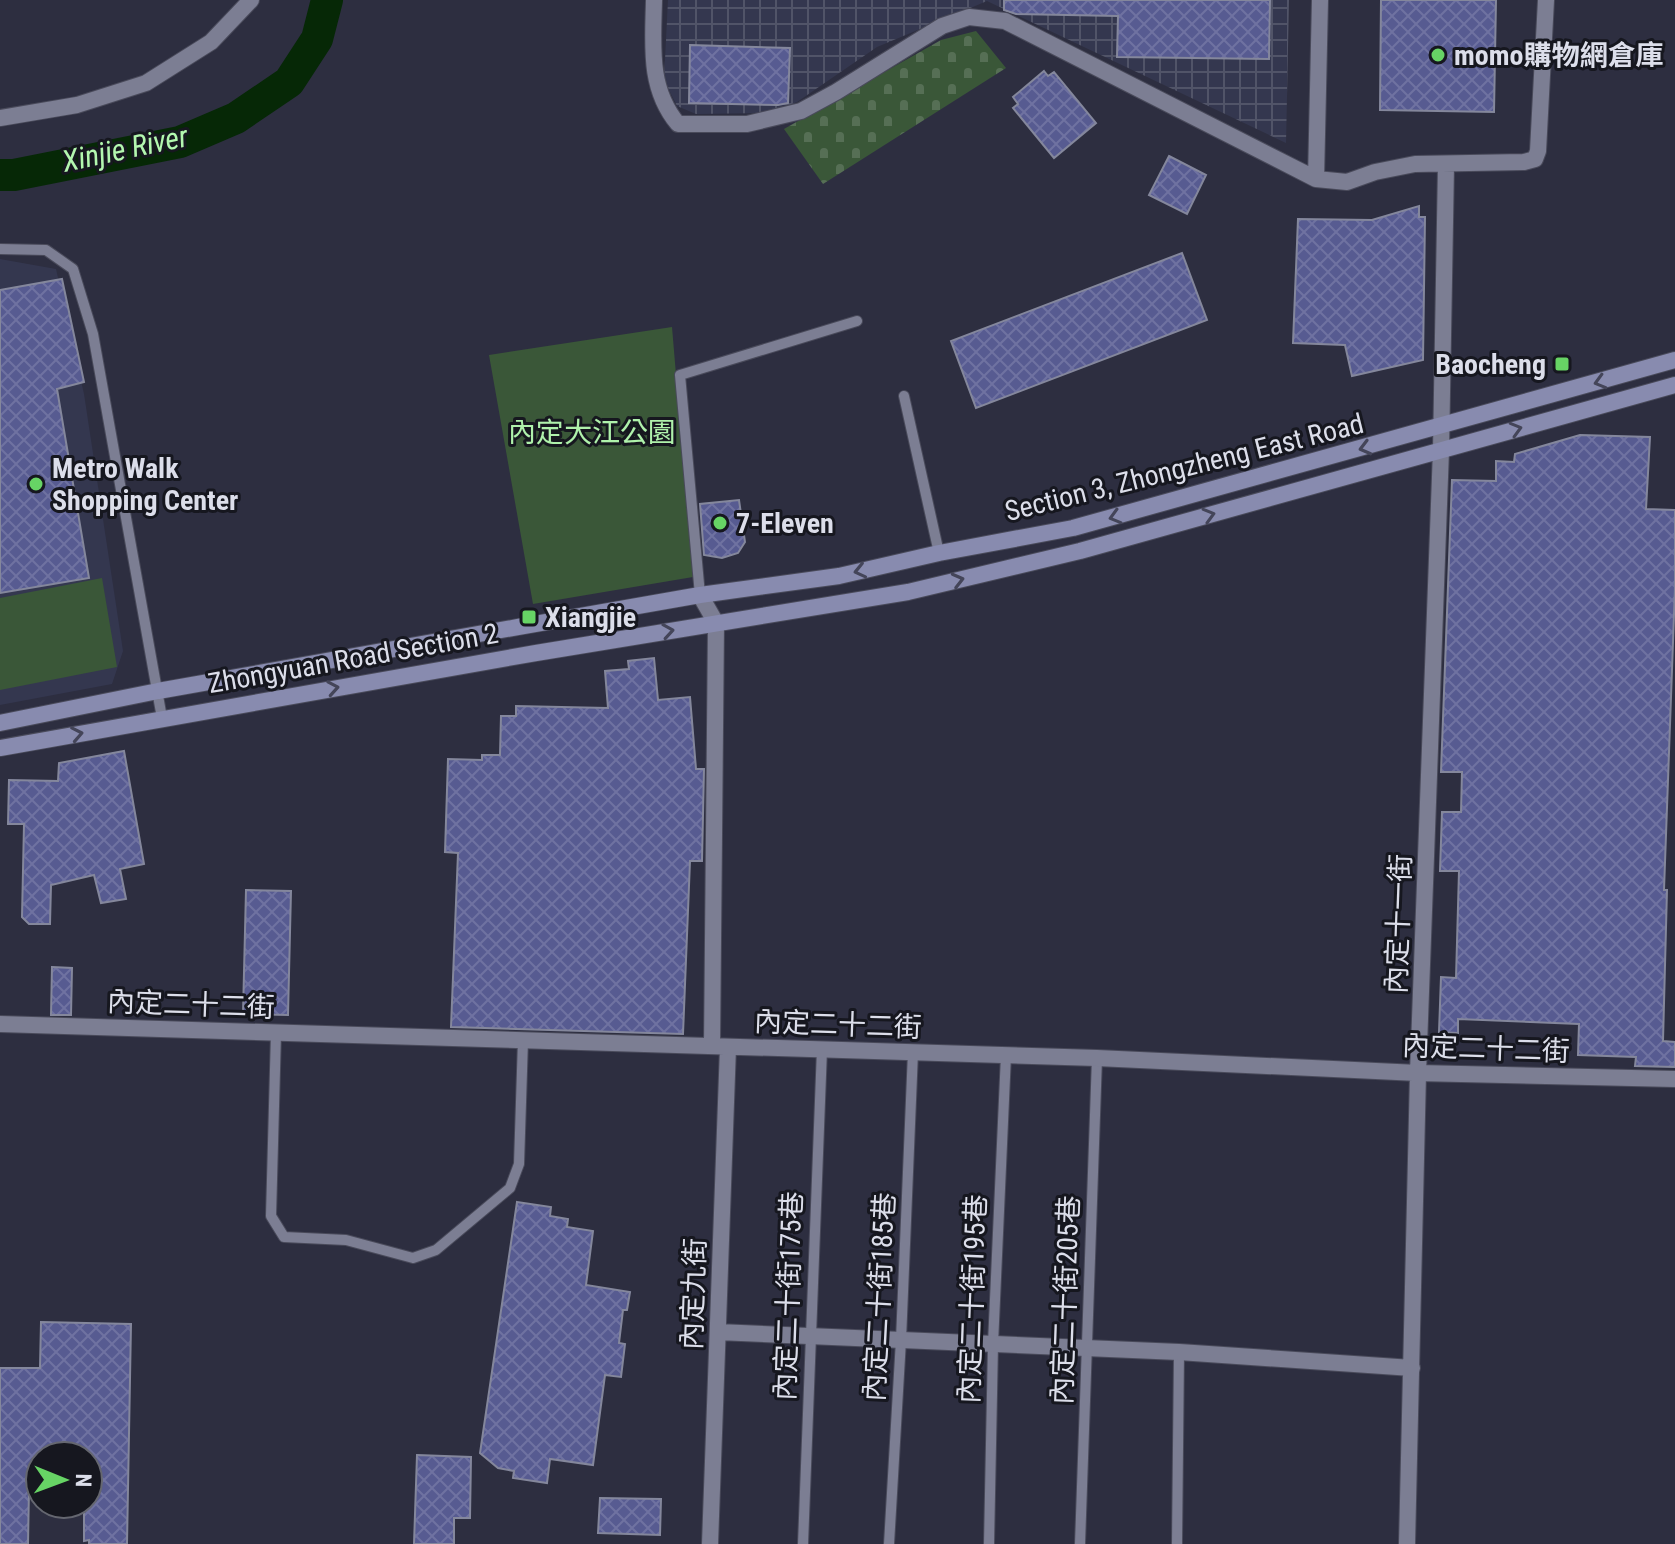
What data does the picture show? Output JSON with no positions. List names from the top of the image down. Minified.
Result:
{"streets":{"main road":["Section 3, Zhongzheng East Road","Zhongyuan Road Section 2"],"street":["內定十一街","內定二十二街","內定九街"],"lane":["內定二十街175巷","內定二十街185巷","內定二十街195巷","內定二十街205巷"]},"crossings":[["Section 3, Zhongzheng East Road","Zhongyuan Road Section 2"],["Section 3, Zhongzheng East Road","內定十一街"],["Zhongyuan Road Section 2","內定十一街"],["Zhongyuan Road Section 2","內定九街"],["內定十一街","內定二十二街"],["內定二十二街","內定九街"],["內定二十二街","內定二十街175巷"],["內定二十二街","內定二十街185巷"],["內定二十二街","內定二十街195巷"],["內定二十二街","內定二十街205巷"]],"one_way":["Section 3, Zhongzheng East Road"],"water":["Xinjie River"],"parks":["內定大江公園"],"places":{"other":["momo購物網倉庫","Metro Walk Shopping Center","7-Eleven"],"transit":["Baocheng","Xiangjie"]},"north":"right"}
